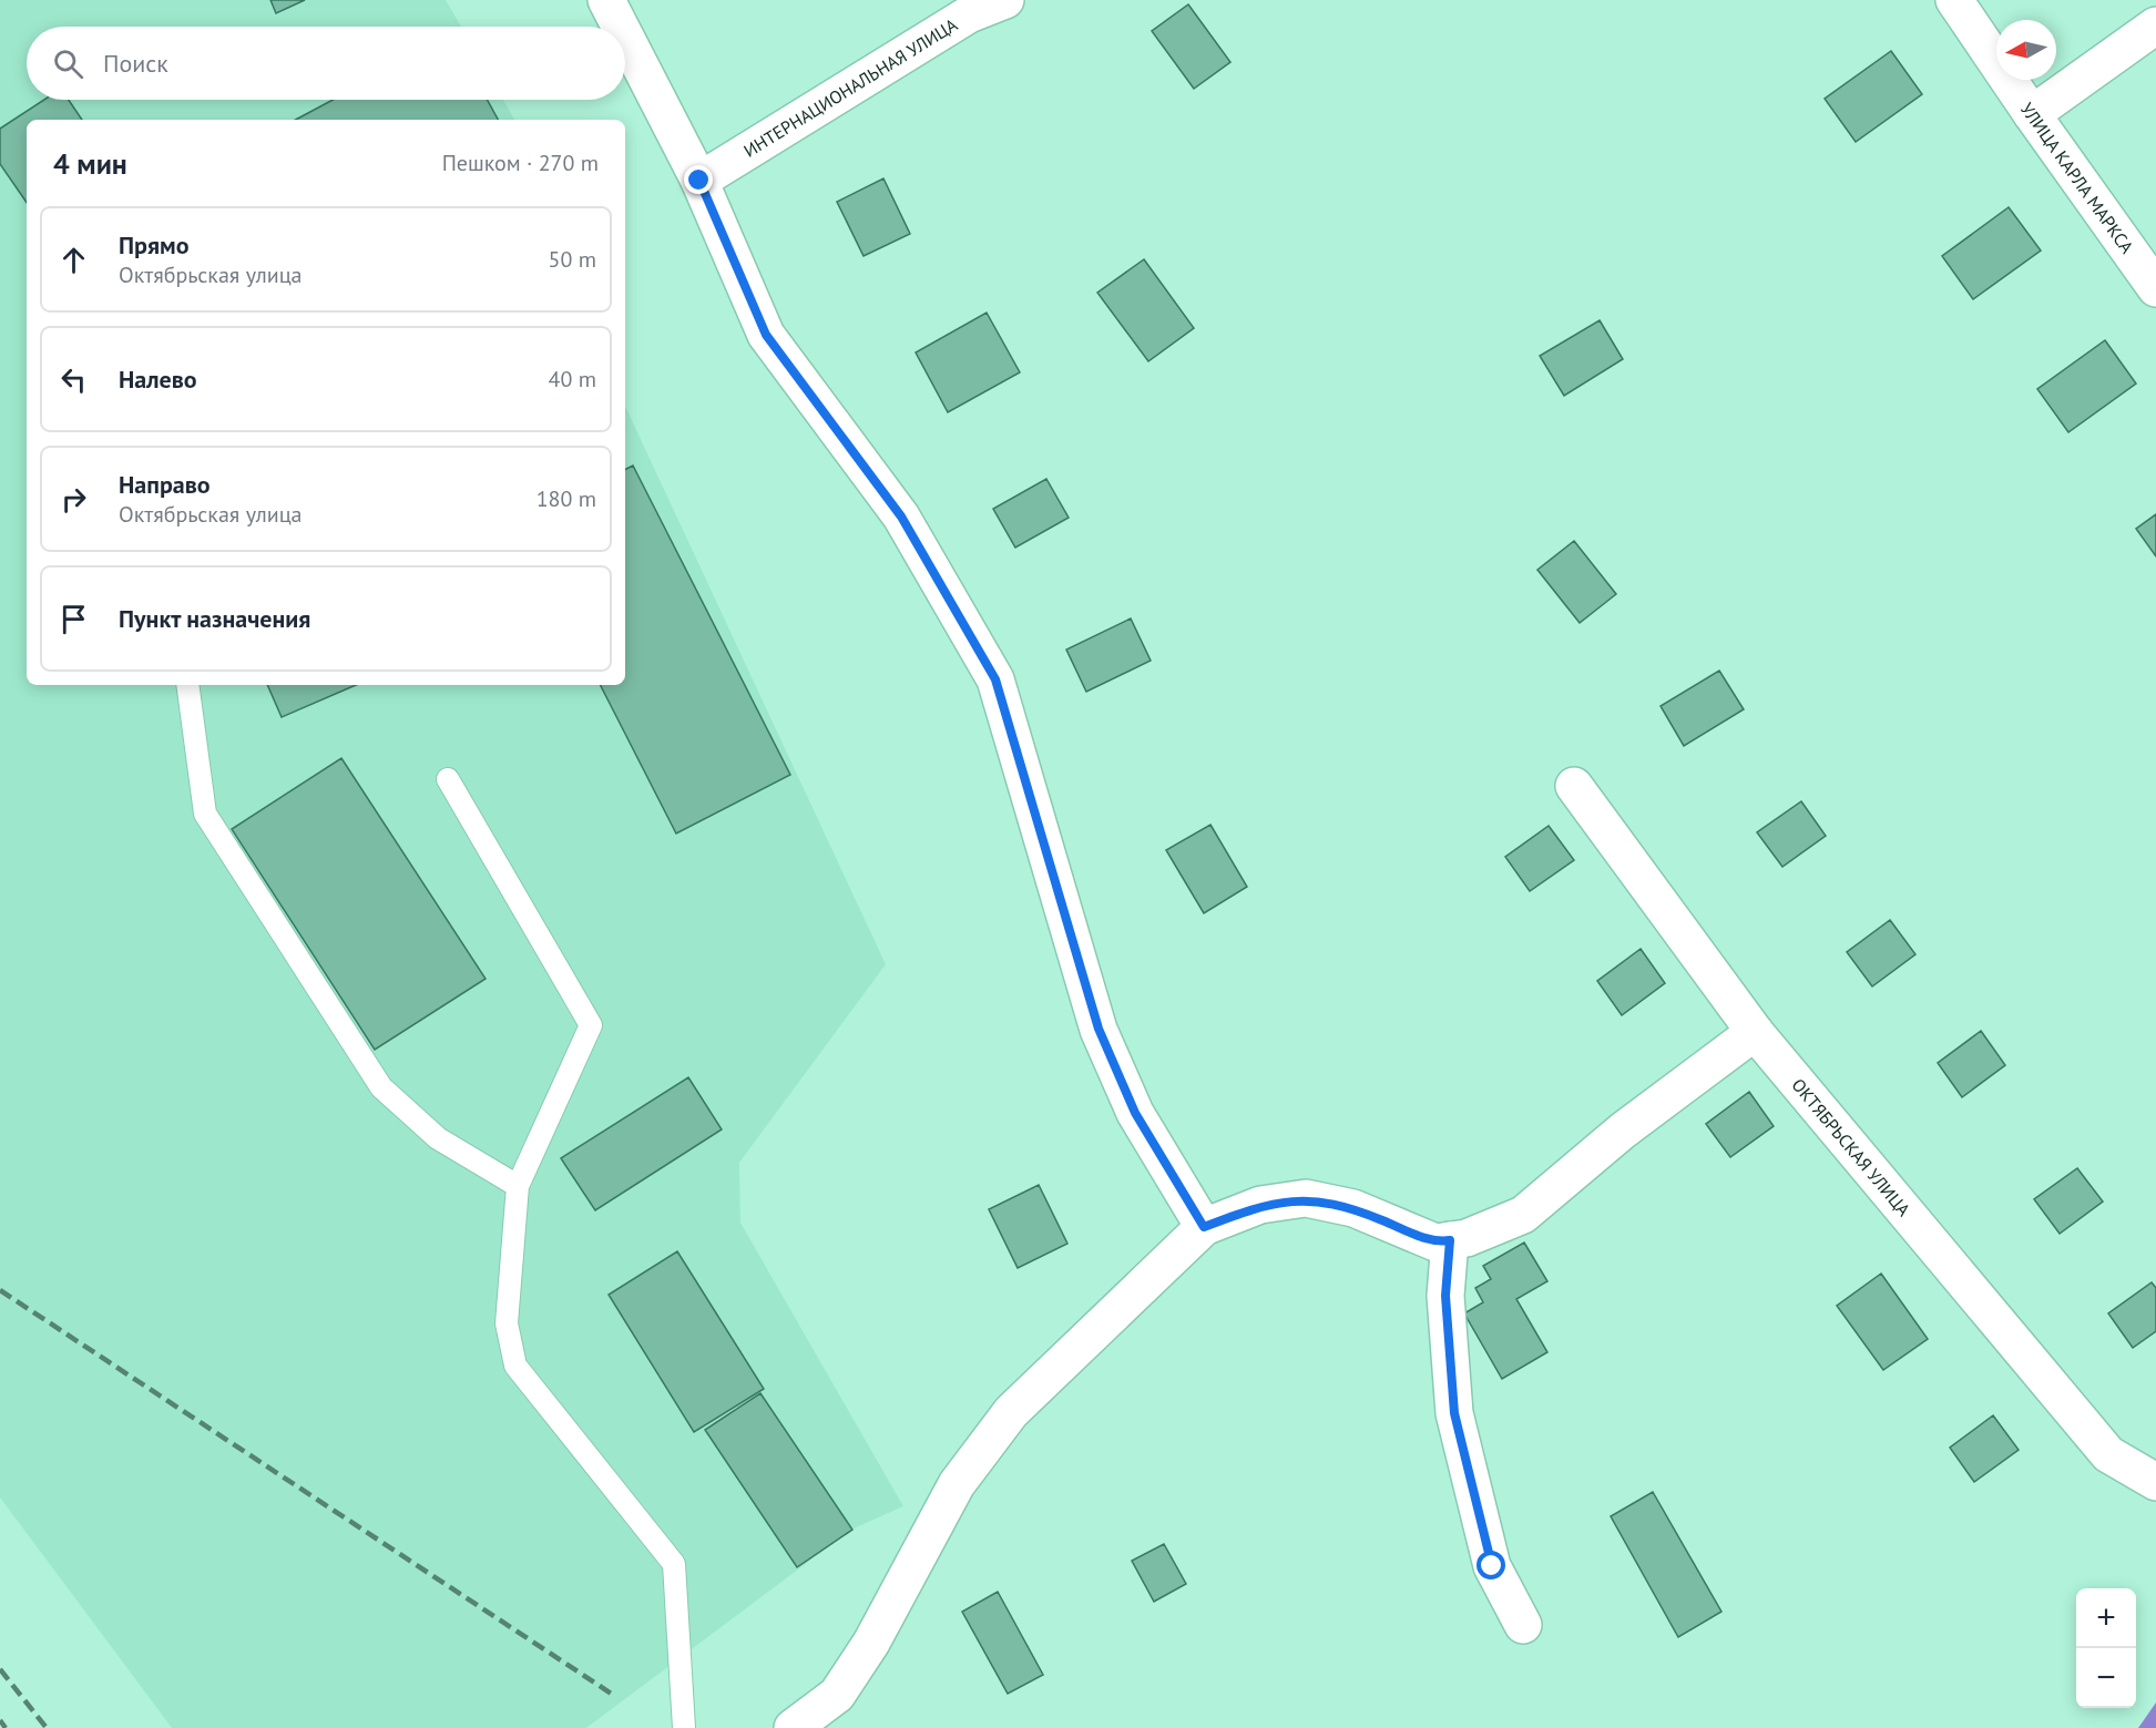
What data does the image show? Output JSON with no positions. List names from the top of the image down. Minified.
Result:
{"streets":{"street":["ИНТЕРНАЦИОНАЛЬНАЯ УЛИЦА","УЛИЦА КАРЛА МАРКСА","ОКТЯБРЬСКАЯ УЛИЦА"]},"north":"left","page":{"search":"Поиск","heading":["4 мин","Пешком · 270 m"],"list":[["Прямо","Октябрьская улица","50 m"],["Налево","40 m"],["Направо","Октябрьская улица","180 m"],"Пункт назначения"],"map_buttons":["+","−"]}}
